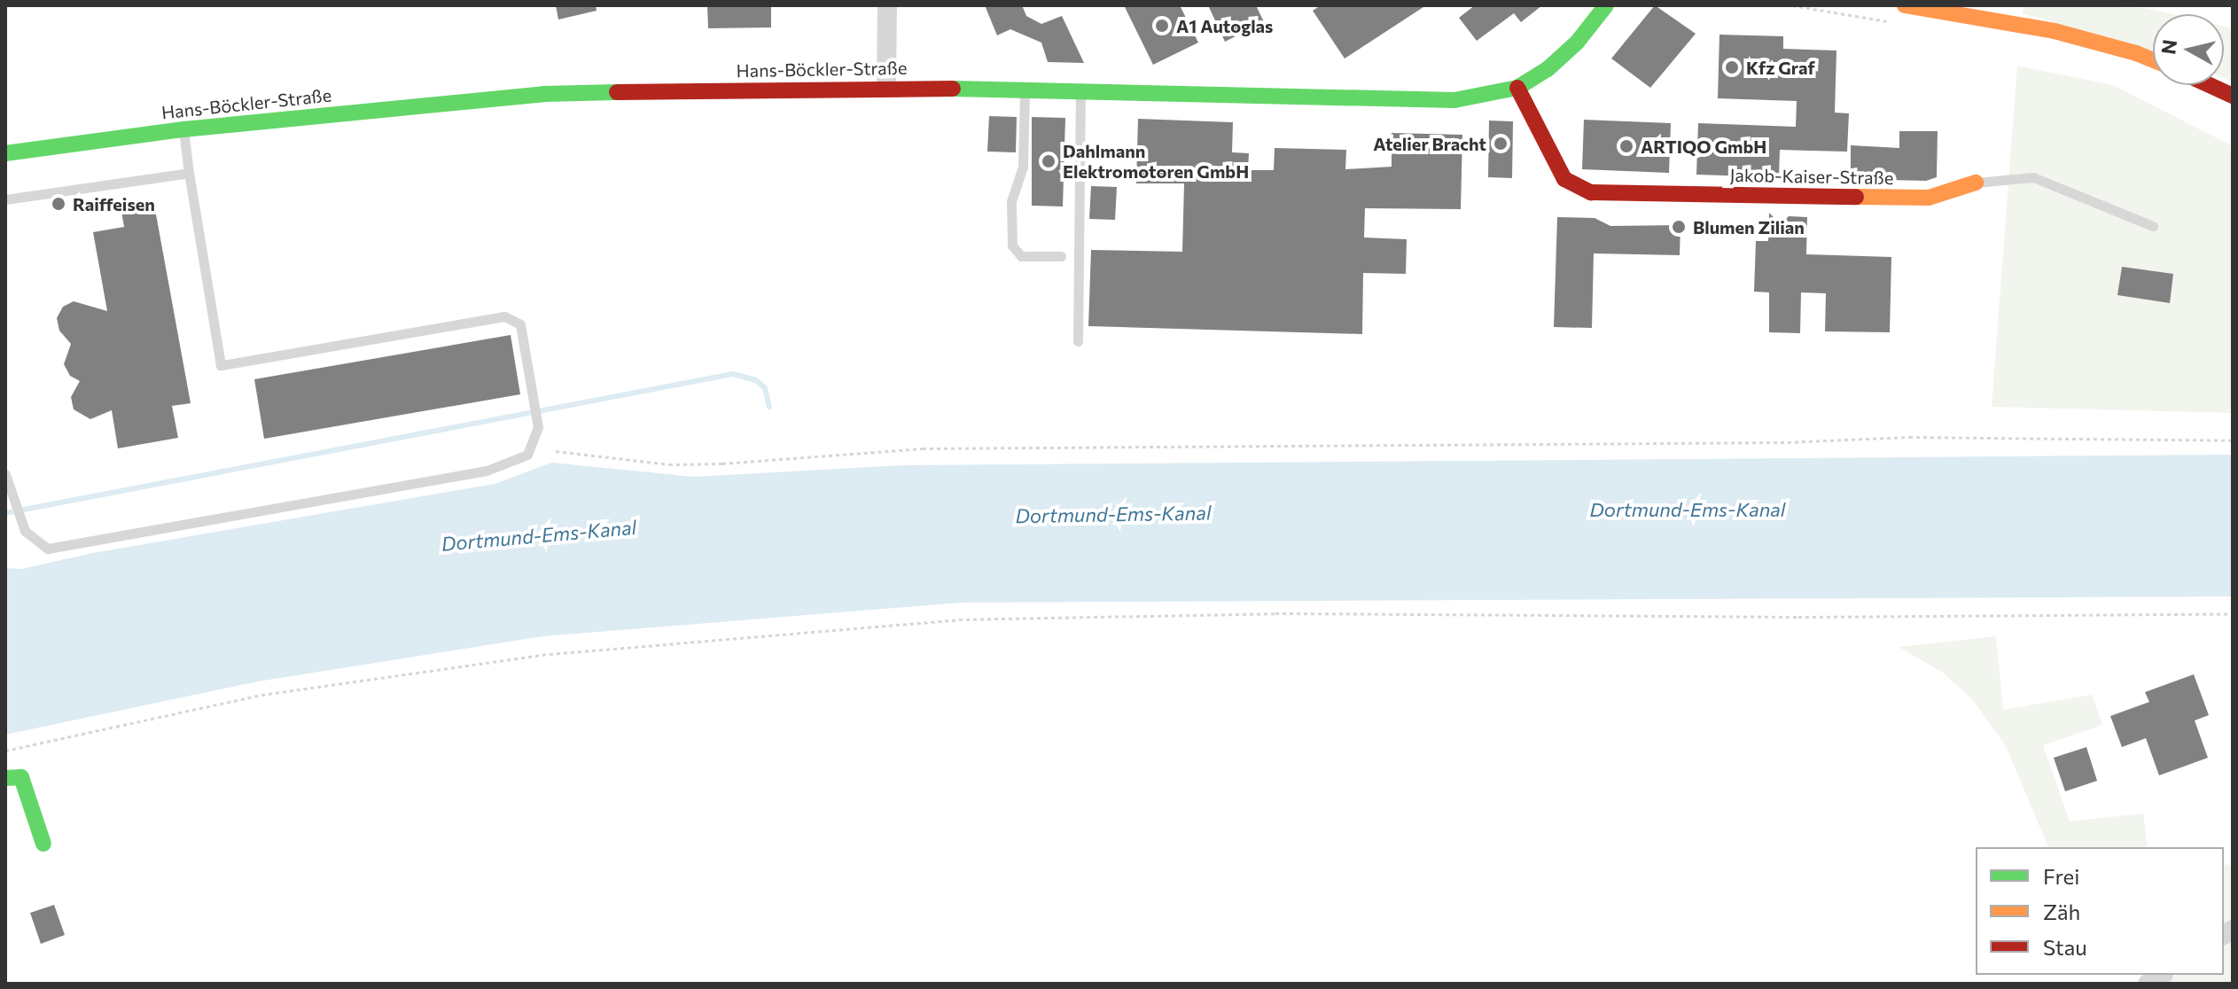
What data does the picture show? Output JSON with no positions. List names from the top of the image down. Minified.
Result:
{"streets":{"street":["Hans-Böckler-Straße","Jakob-Kaiser-Straße"]},"crossings":[["Hans-Böckler-Straße","Jakob-Kaiser-Straße"]],"water":["Dortmund-Ems-Kanal"],"places":["A1 Autoglas","Kfz Graf","Atelier Bracht","ARTIQO GmbH","Dahlmann Elektromotoren GmbH","Raiffeisen","Blumen Zilian"],"legend":["Frei","Zäh","Stau"],"north":"left"}
